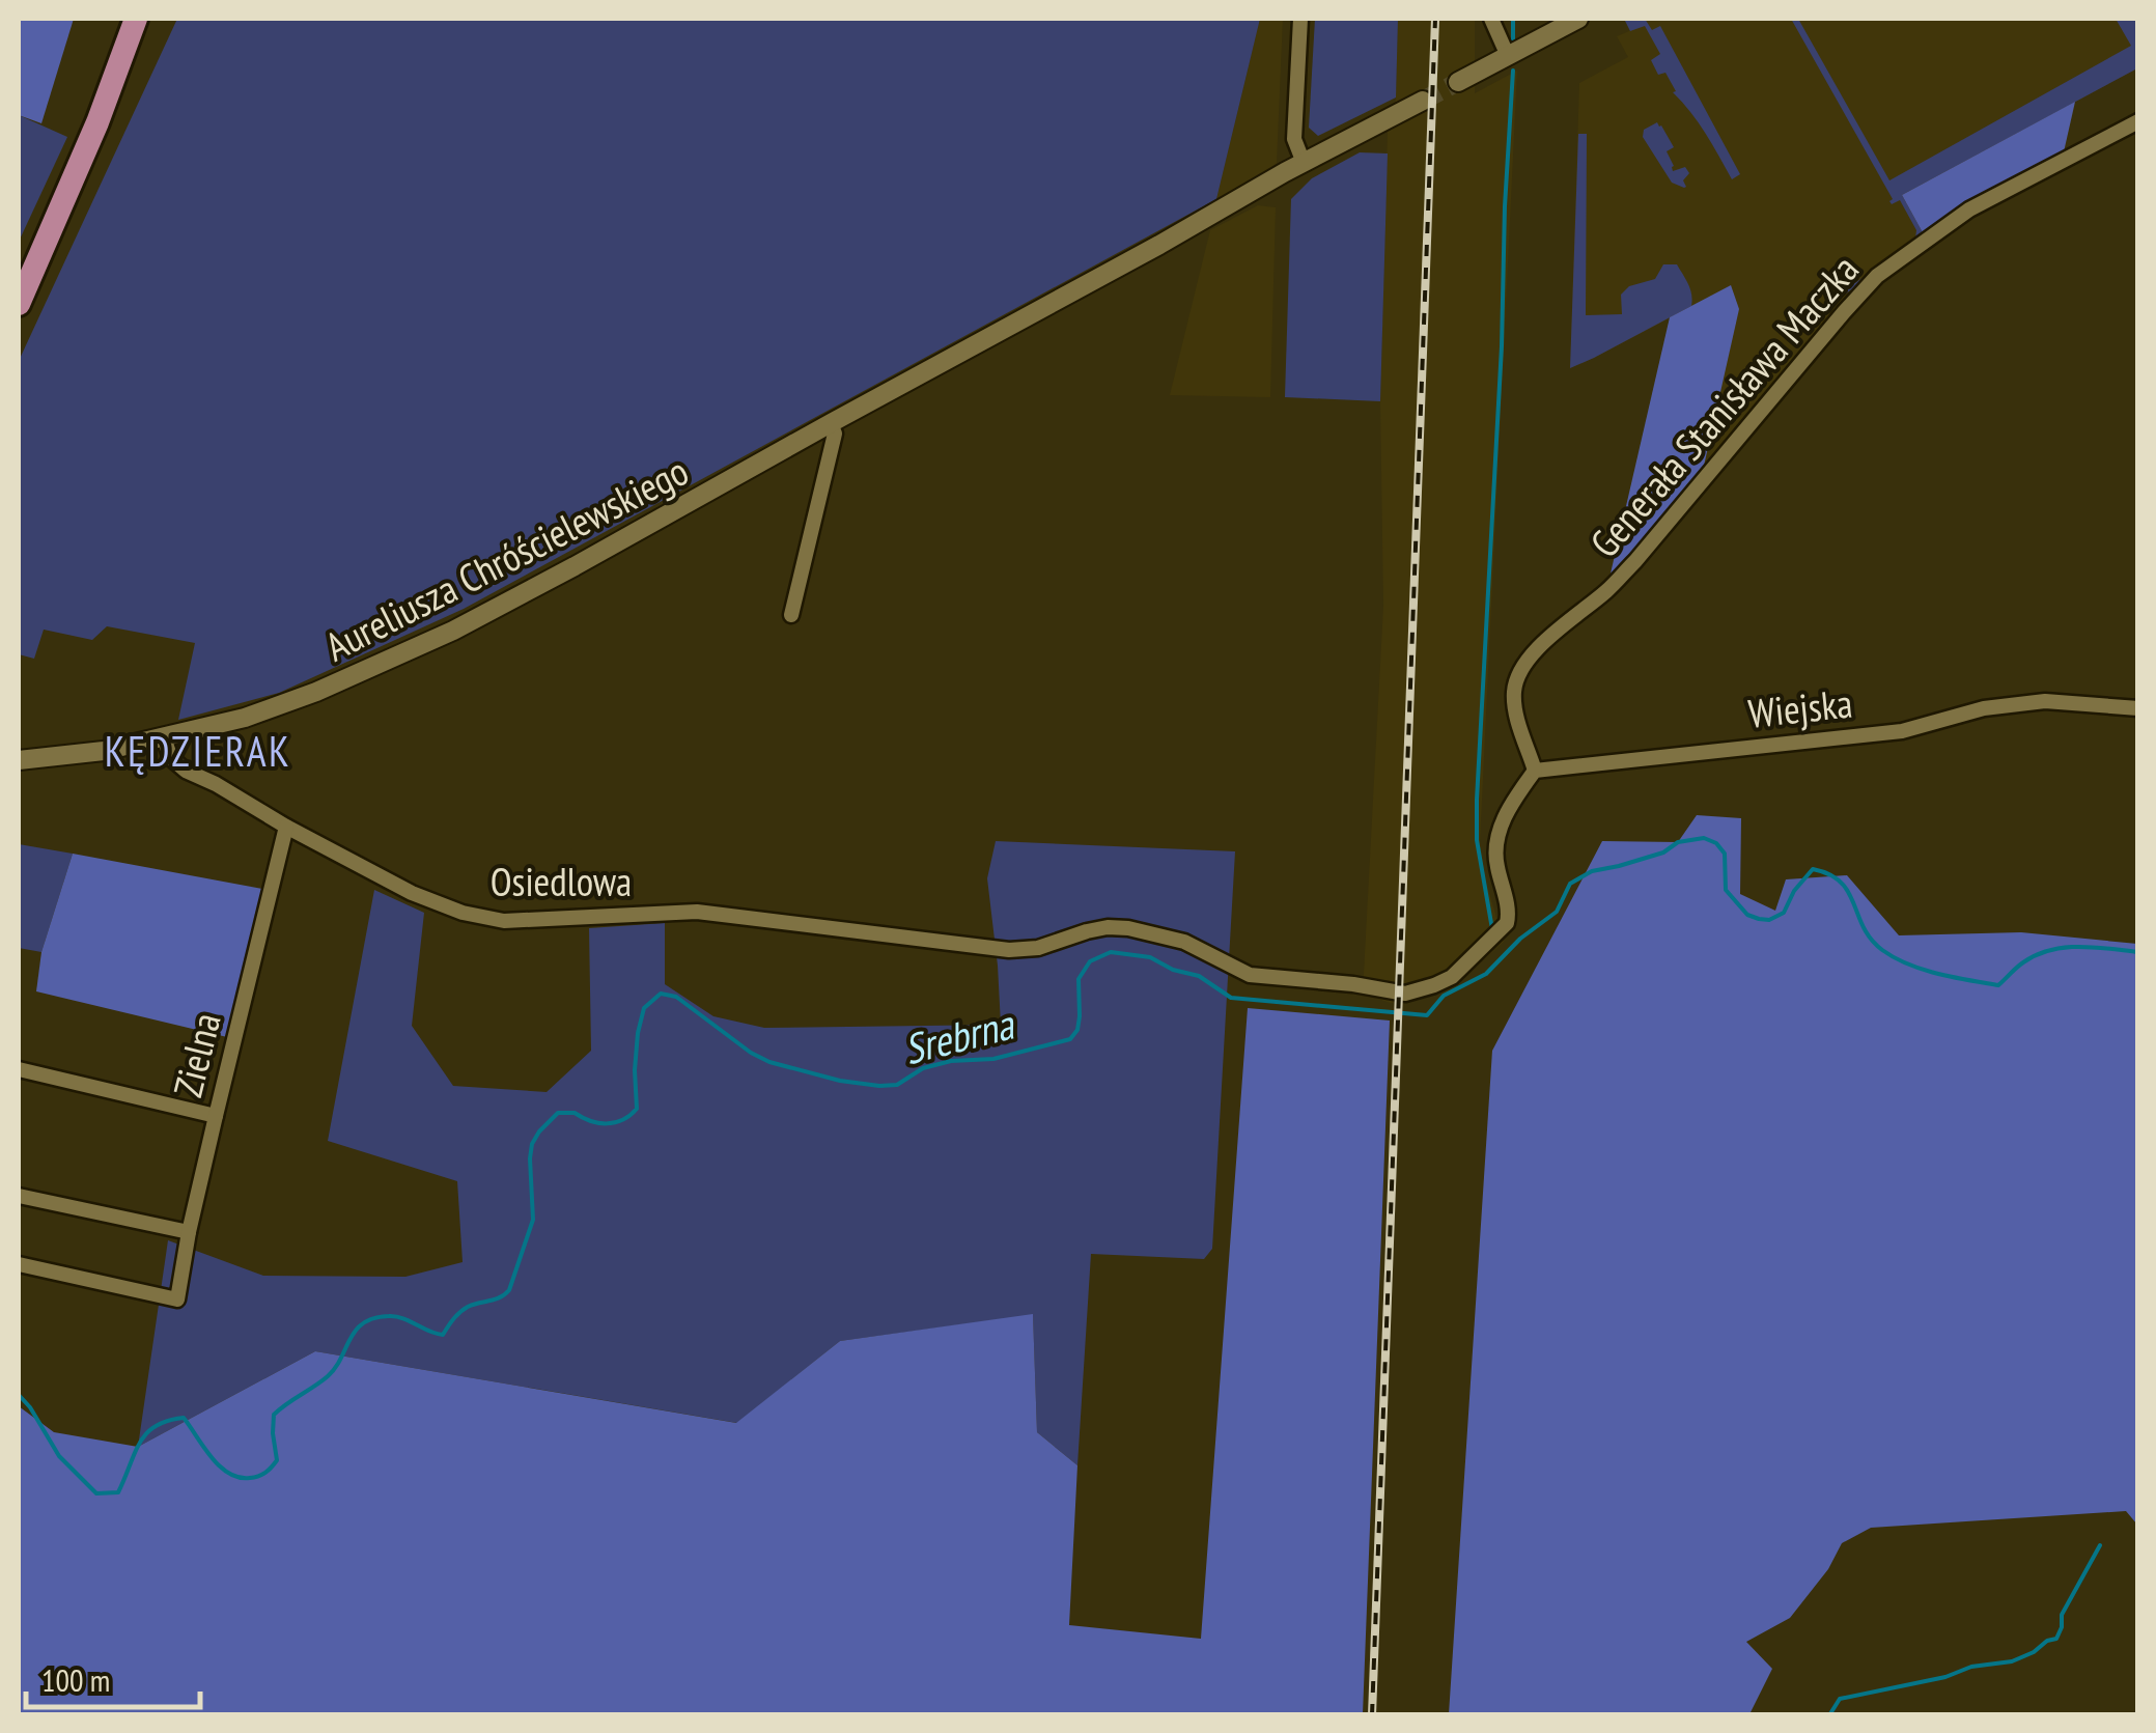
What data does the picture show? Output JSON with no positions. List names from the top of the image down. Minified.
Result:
{"streets":{"street":["Generała Stanisława Maczka","Aureliusza Chróścielewskiego","Wiejska","Osiedlowa","Zielna"]},"crossings":[["Generała Stanisława Maczka","Wiejska"],["Generała Stanisława Maczka","Osiedlowa"],["Aureliusza Chróścielewskiego","Osiedlowa"],["Wiejska","Osiedlowa"],["Osiedlowa","Zielna"]],"districts":["KĘDZIERAK"],"water":["Srebrna"],"scale_bar":"100 m"}
